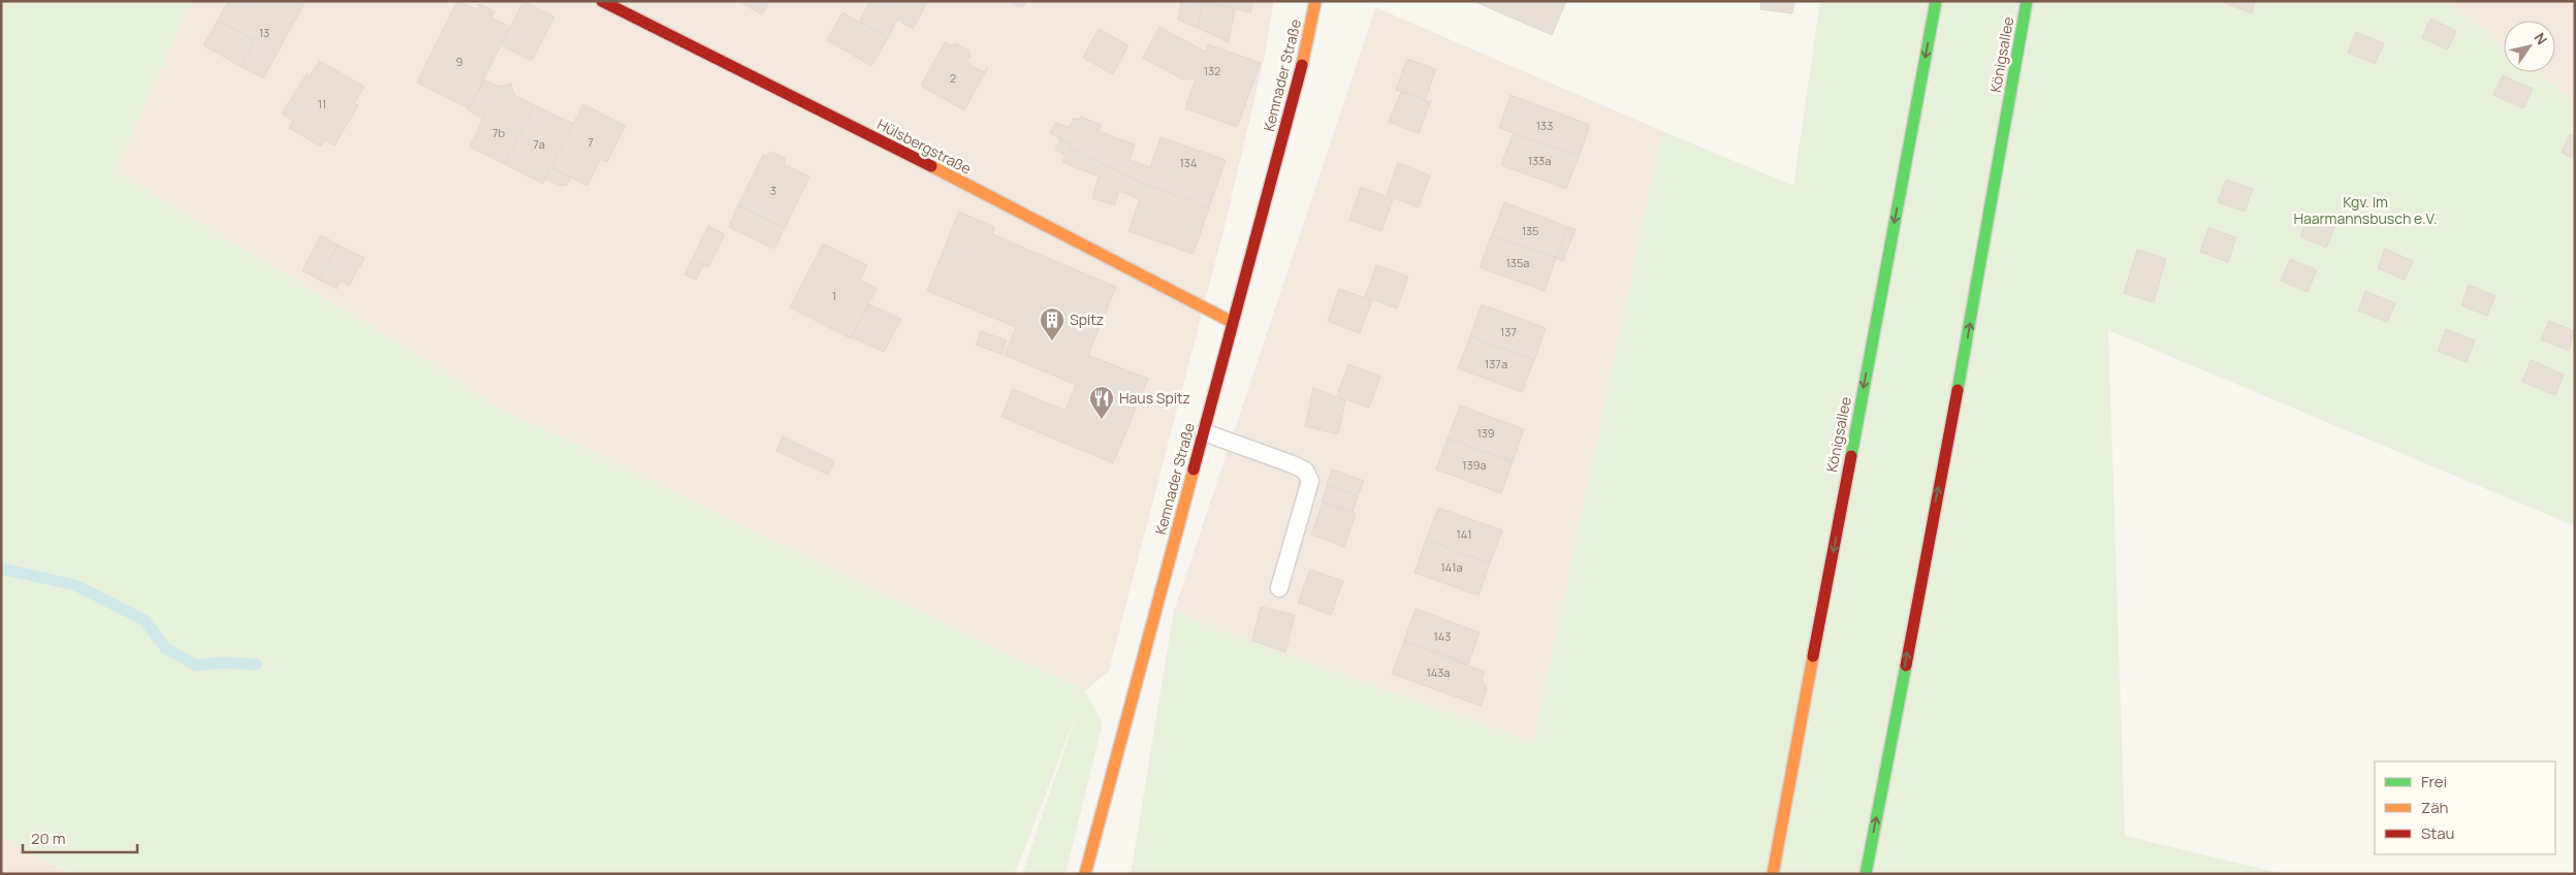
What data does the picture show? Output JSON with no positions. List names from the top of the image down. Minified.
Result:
{"streets":{"main road":["Königsallee","Kemnader Straße","Hülsbergstraße"]},"crossings":[["Kemnader Straße","Hülsbergstraße"]],"parks":["Kgv. Im Haarmannsbusch e.V."],"places":{"building":["Spitz"],"restaurant":["Haus Spitz"]},"house_numbers":["13","9","132","2","11","133","7b","7","7a","133a","134","3","135","135a","1","137","137a","139","139a","141","141a","143","143a"],"legend":["Frei","Zäh","Stau"],"scale_bar":"20 m","north":"top right"}
